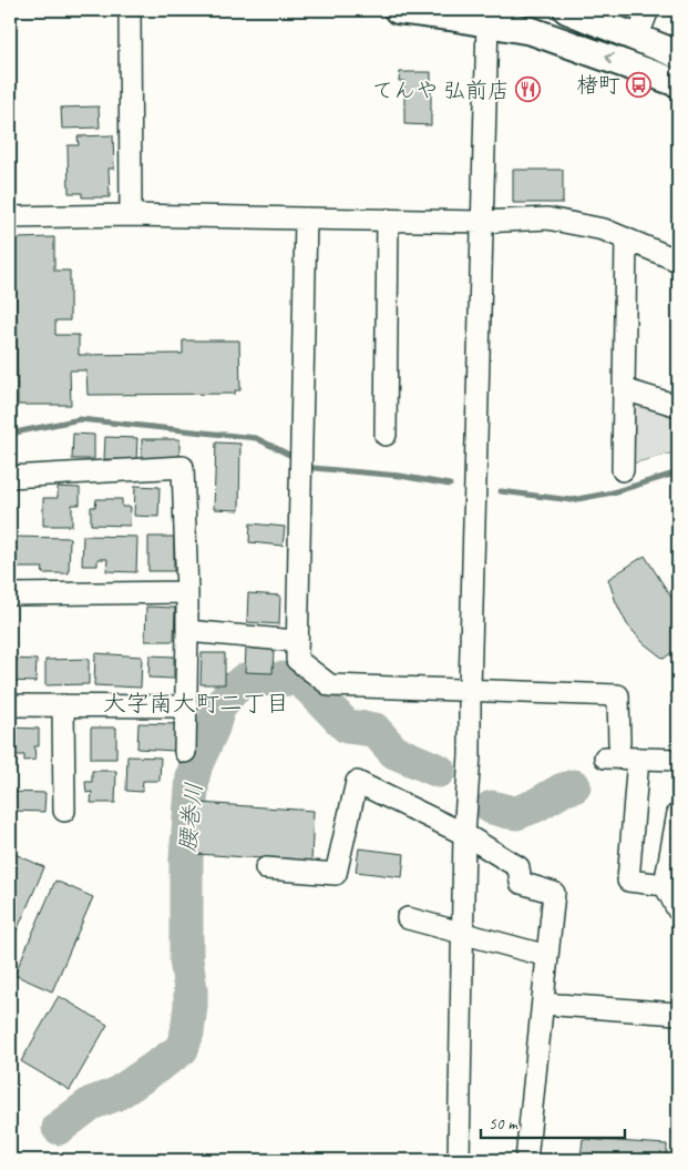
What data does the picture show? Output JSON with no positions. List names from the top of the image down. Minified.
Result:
{"districts":["大字南大町二丁目"],"water":["腰巻川"],"places":{"bus stop":["楮町"],"restaurant":["てんや 弘前店"]},"scale_bar":"50 m"}
